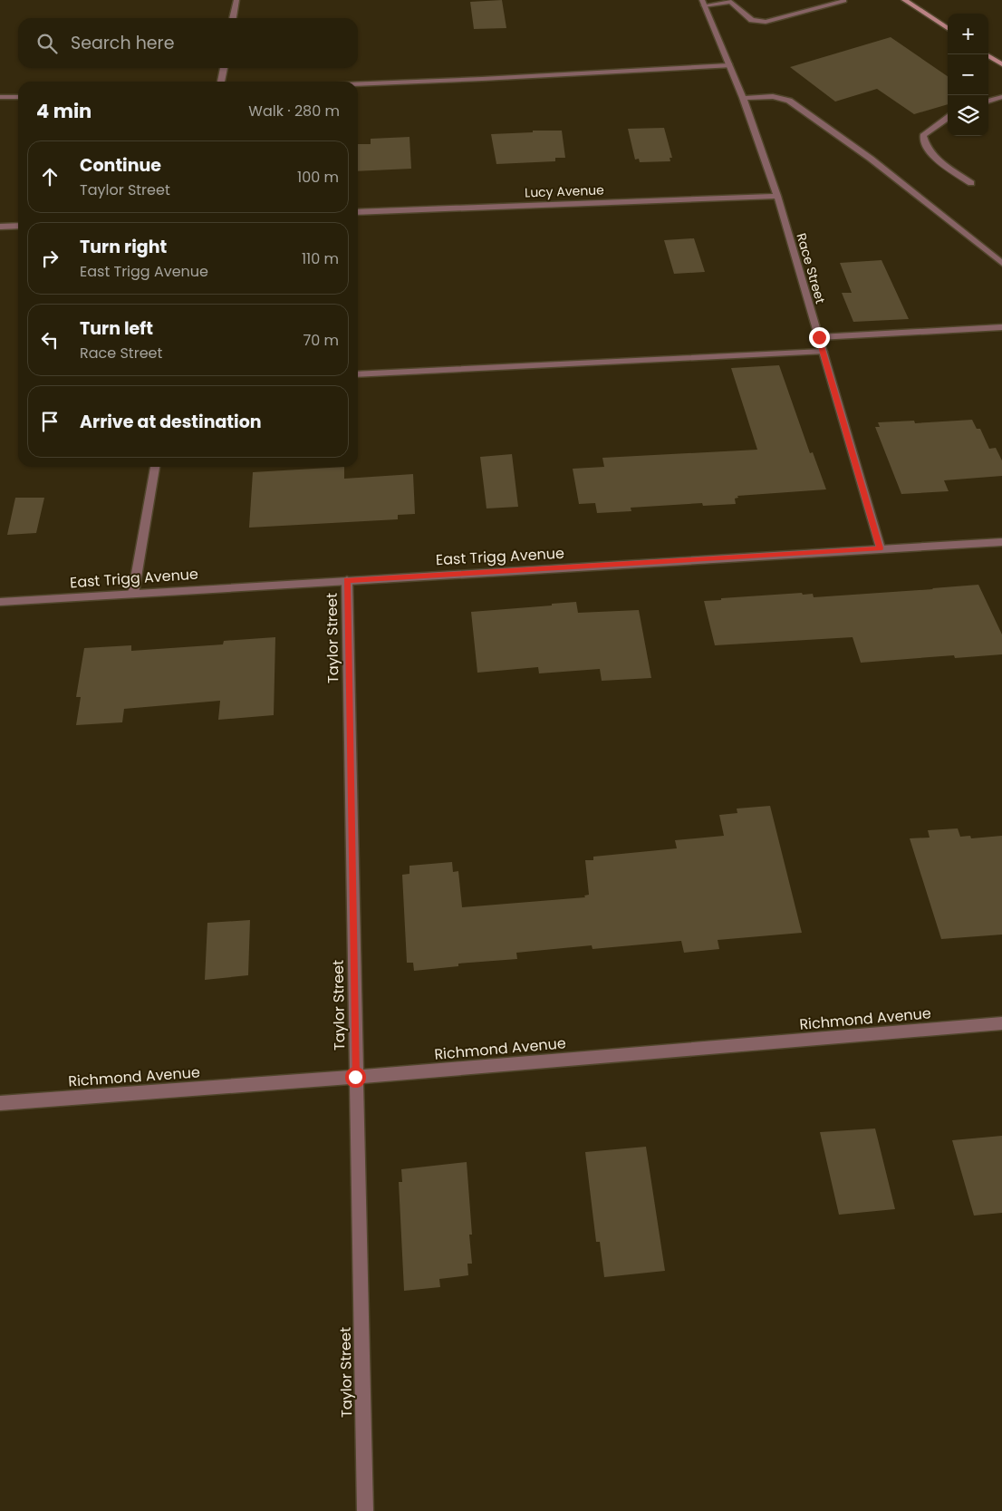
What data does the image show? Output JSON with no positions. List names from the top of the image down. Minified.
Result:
{"streets":{"street":["Lucy Avenue","Race Street","East Trigg Avenue","Taylor Street","Richmond Avenue"]},"crossings":[["Lucy Avenue","Race Street"],["Race Street","East Trigg Avenue"],["East Trigg Avenue","Taylor Street"],["Taylor Street","Richmond Avenue"]],"page":{"map_buttons":["+","−"],"search":"Search here","heading":["4 min","Walk · 280 m"],"list":[["Continue","Taylor Street","100 m"],["Turn right","East Trigg Avenue","110 m"],["Turn left","Race Street","70 m"],"Arrive at destination"]}}
